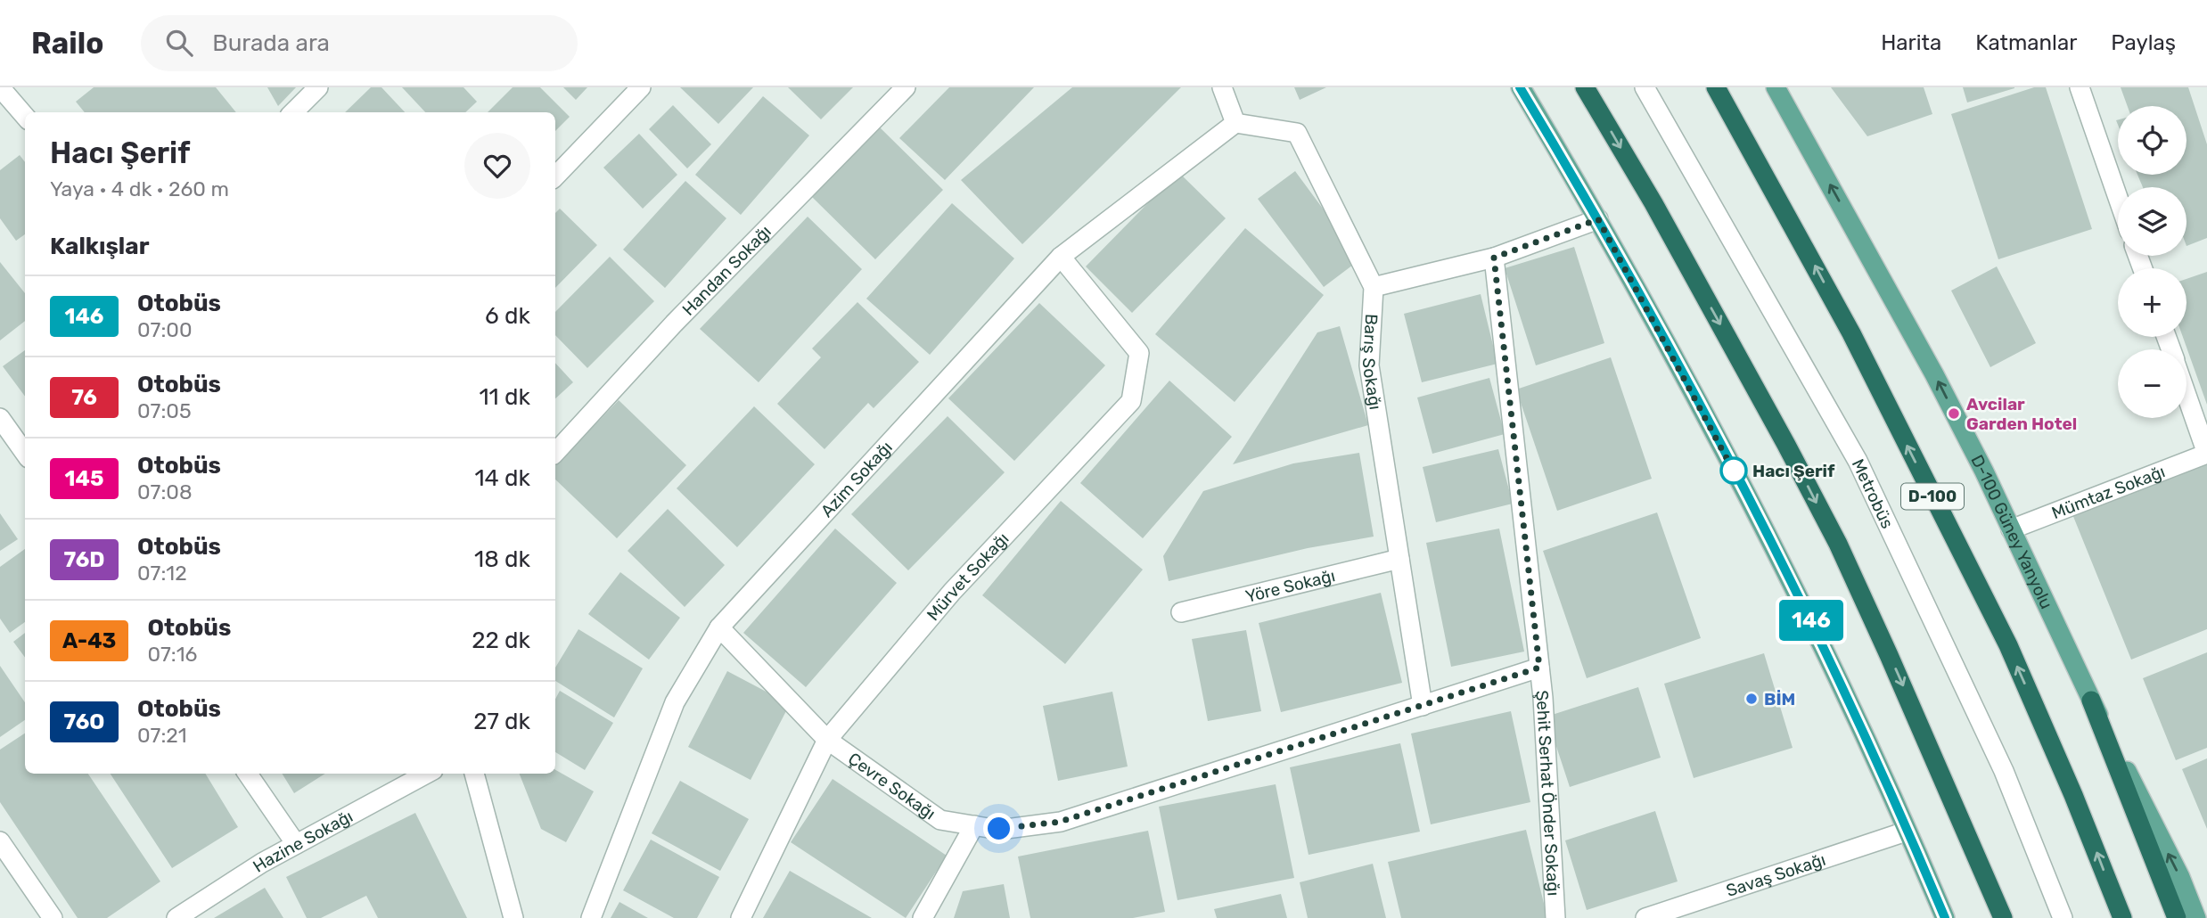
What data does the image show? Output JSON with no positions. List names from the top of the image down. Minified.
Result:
{"streets":{"highway":["D-100"],"main road":["D-100 Güney Yanyolu"],"street":["Handan Sokağı","Barış Sokağı","Azim Sokağı","Mümtaz Sokağı","Metrobüs","Mürvet Sokağı","Yöre Sokağı","Çevre Sokağı","Şehit Serhat Önder Sokağı","Hazine Sokağı","Savaş Sokağı"]},"crossings":[["Barış Sokağı","Azim Sokağı"],["Barış Sokağı","Yöre Sokağı"],["Barış Sokağı","Çevre Sokağı"],["Azim Sokağı","Mürvet Sokağı"],["Azim Sokağı","Çevre Sokağı"],["Mümtaz Sokağı","D-100 Güney Yanyolu"],["Mürvet Sokağı","Çevre Sokağı"],["Çevre Sokağı","Şehit Serhat Önder Sokağı"]],"one_way":["D-100 Güney Yanyolu"],"places":["Avcilar Garden Hotel","Hacı Şerif","BİM"],"lines":["bus line 146"],"page":{"header":"Railo","search":"Burada ara","nav":["Harita","Katmanlar","Paylaş"],"on_map":"146","map_buttons":["+","−"],"heading":[["Hacı Şerif","Yaya · 4 dk · 260 m"],"Kalkışlar"],"list":[{"mark":"146","name":"Otobüs","note":"07:00","value":"6 dk"},{"mark":"76","name":"Otobüs","note":"07:05","value":"11 dk"},{"mark":"145","name":"Otobüs","note":"07:08","value":"14 dk"},{"mark":"76D","name":"Otobüs","note":"07:12","value":"18 dk"},{"mark":"A-43","name":"Otobüs","note":"07:16","value":"22 dk"},{"mark":"76O","name":"Otobüs","note":"07:21","value":"27 dk"}]}}
